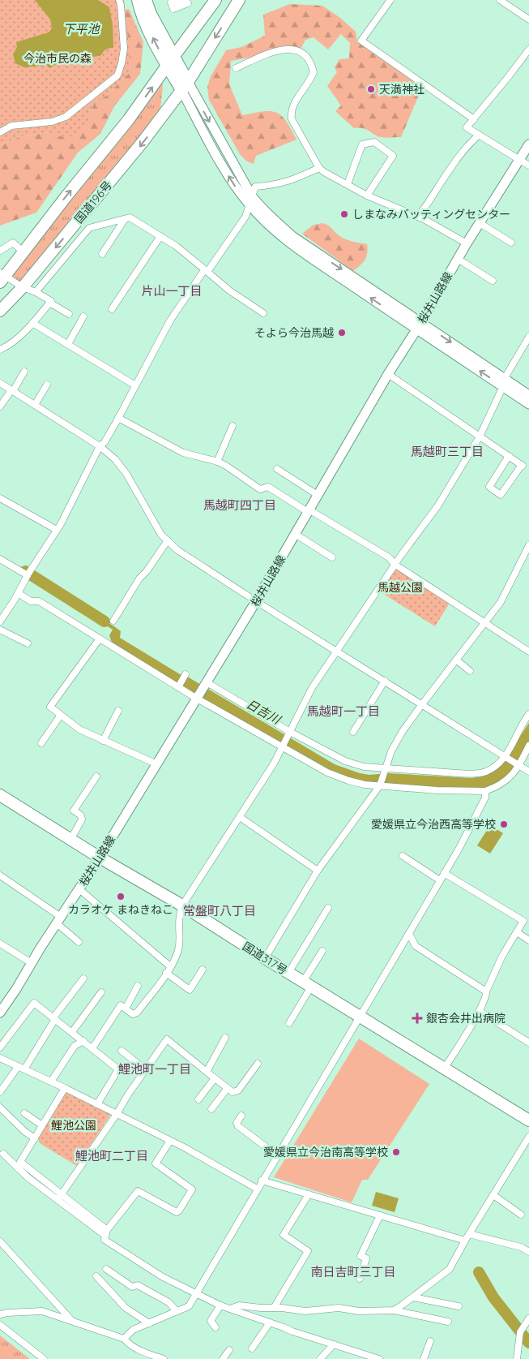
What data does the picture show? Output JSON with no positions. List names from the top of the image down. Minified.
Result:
{"streets":{"highway":["国道196号","国道317号"],"main road":["桜井山路線"]},"crossings":[["桜井山路線","国道317号"]],"districts":["片山一丁目","馬越町三丁目","馬越町四丁目","馬越町一丁目","常盤町八丁目","鯉池町一丁目","鯉池町二丁目","南日吉町三丁目"],"water":["下平池","日吉川"],"parks":["今治市民の森","馬越公園","鯉池公園"],"places":{"other":["天満神社","しまなみバッティングセンター","そよら今治馬越","愛媛県立今治西高等学校","カラオケ まねきねこ","愛媛県立今治南高等学校"],"health":["銀杏会井出病院"]}}
